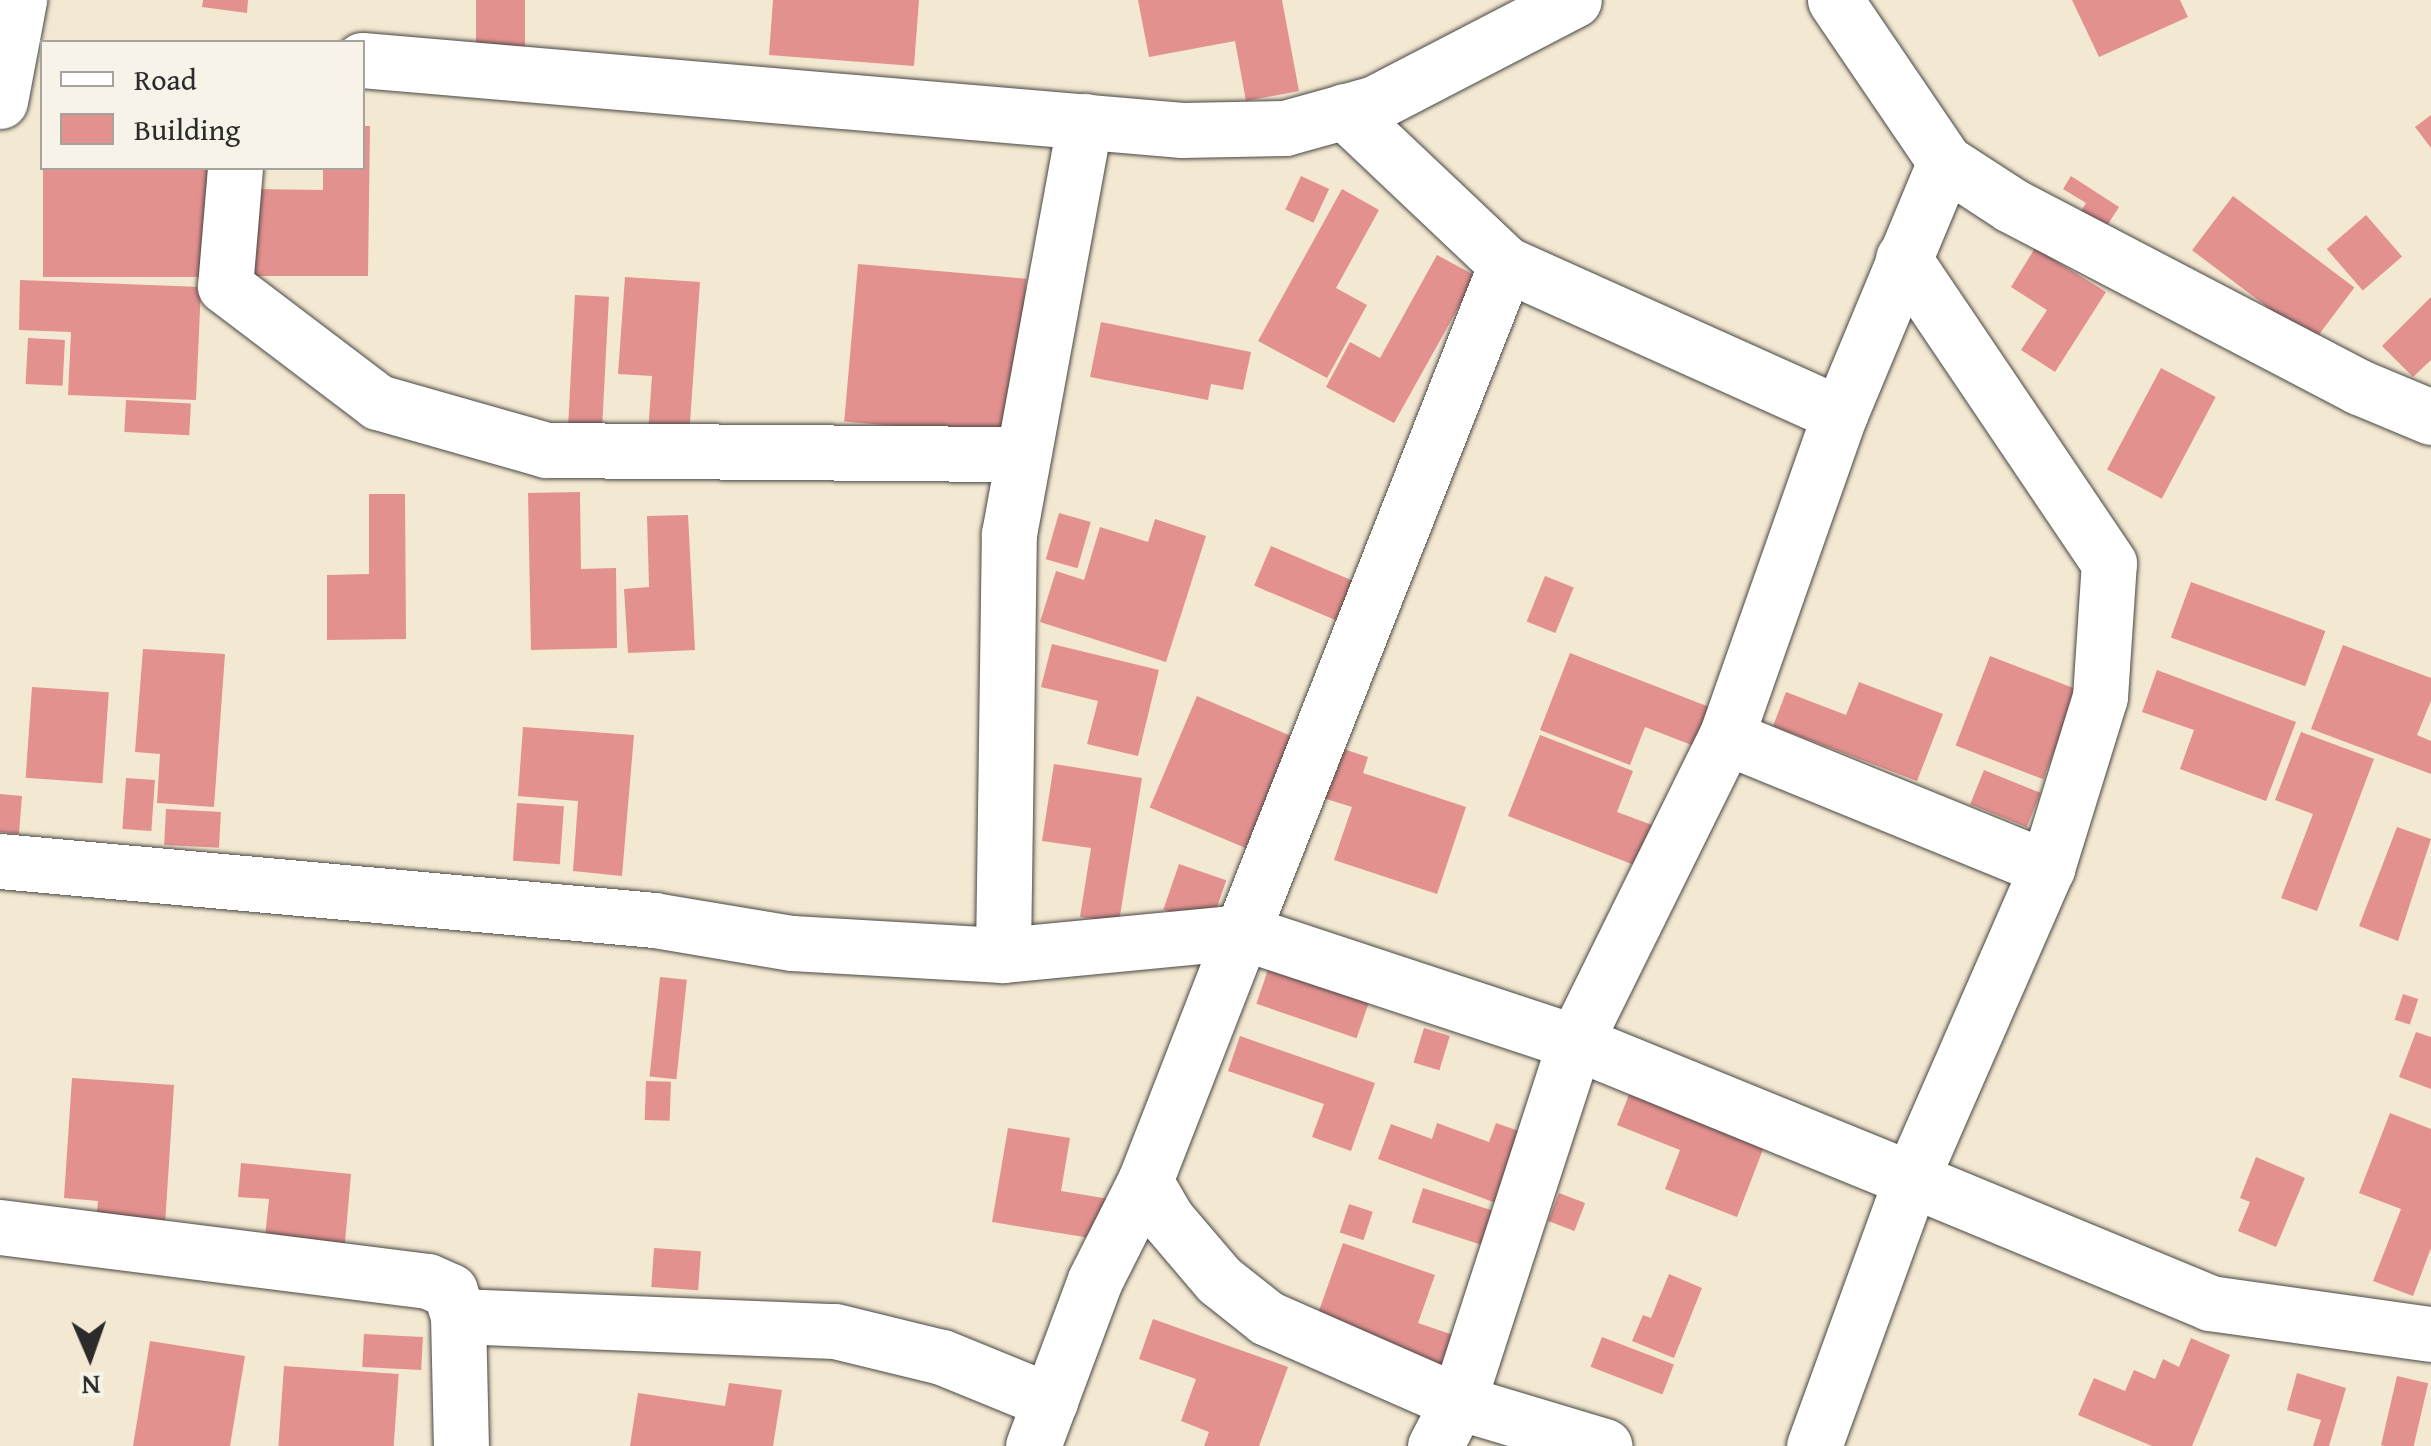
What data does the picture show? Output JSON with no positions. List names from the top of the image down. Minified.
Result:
{"legend":["Road","Building"],"north":"bottom"}
